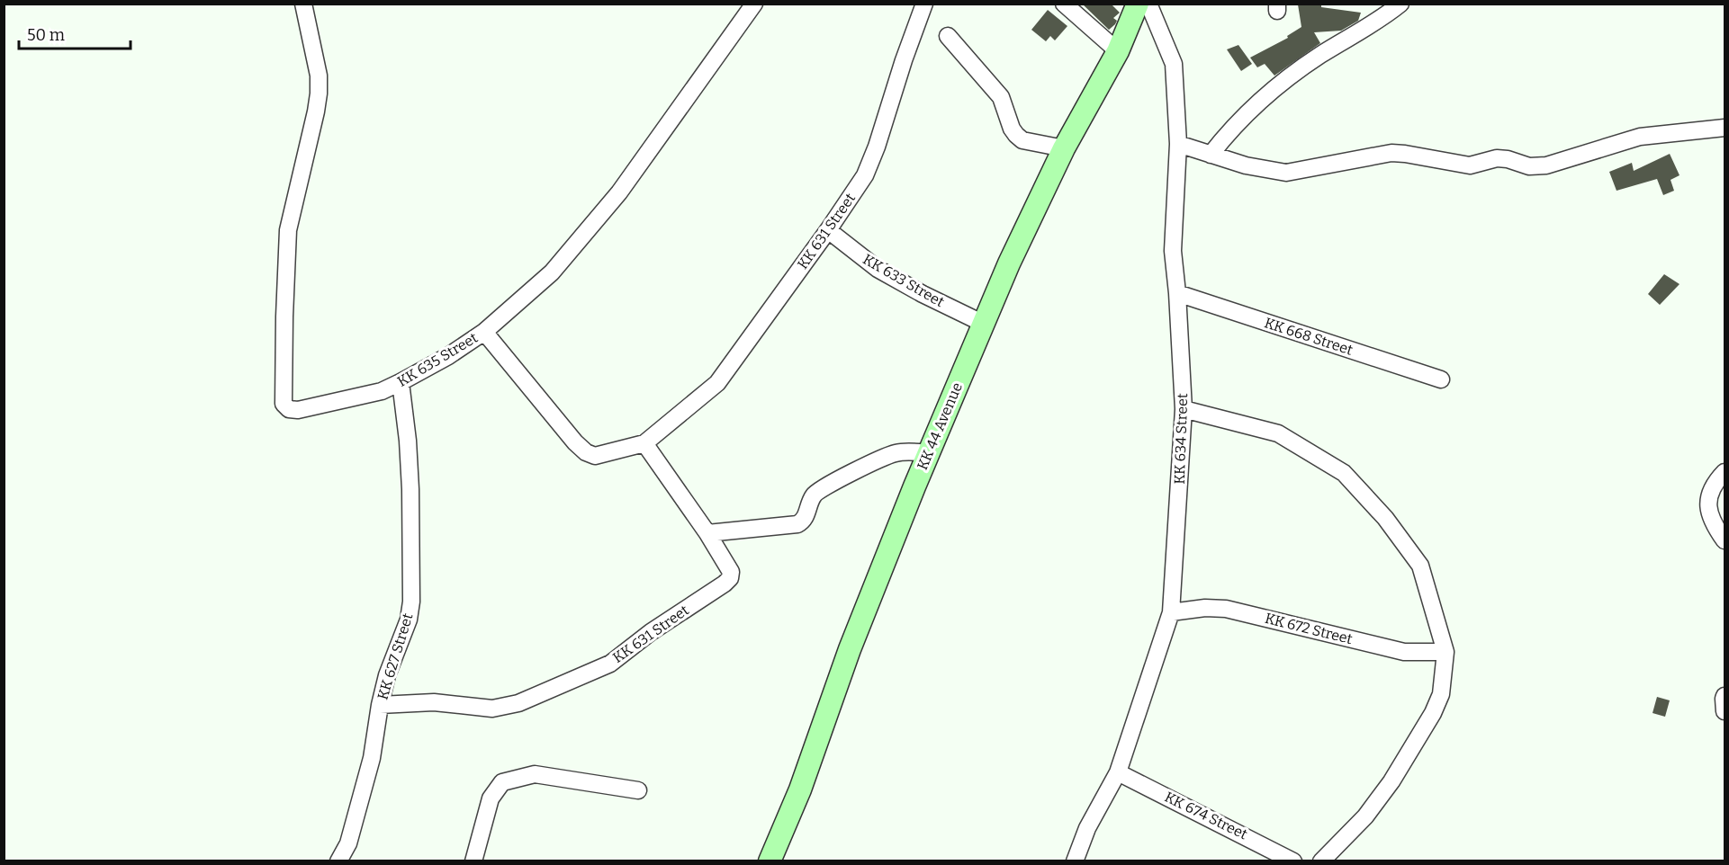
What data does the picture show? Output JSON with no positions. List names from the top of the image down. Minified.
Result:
{"streets":{"main road":["KK 44 Avenue"],"street":["KK 631 Street","KK 633 Street","KK 668 Street","KK 635 Street","KK 634 Street","KK 672 Street","KK 627 Street","KK 674 Street"]},"crossings":[["KK 631 Street","KK 633 Street"],["KK 631 Street","KK 635 Street"],["KK 631 Street","KK 627 Street"],["KK 633 Street","KK 44 Avenue"],["KK 668 Street","KK 634 Street"],["KK 635 Street","KK 627 Street"],["KK 634 Street","KK 672 Street"],["KK 634 Street","KK 674 Street"]],"scale_bar":"50 m"}
